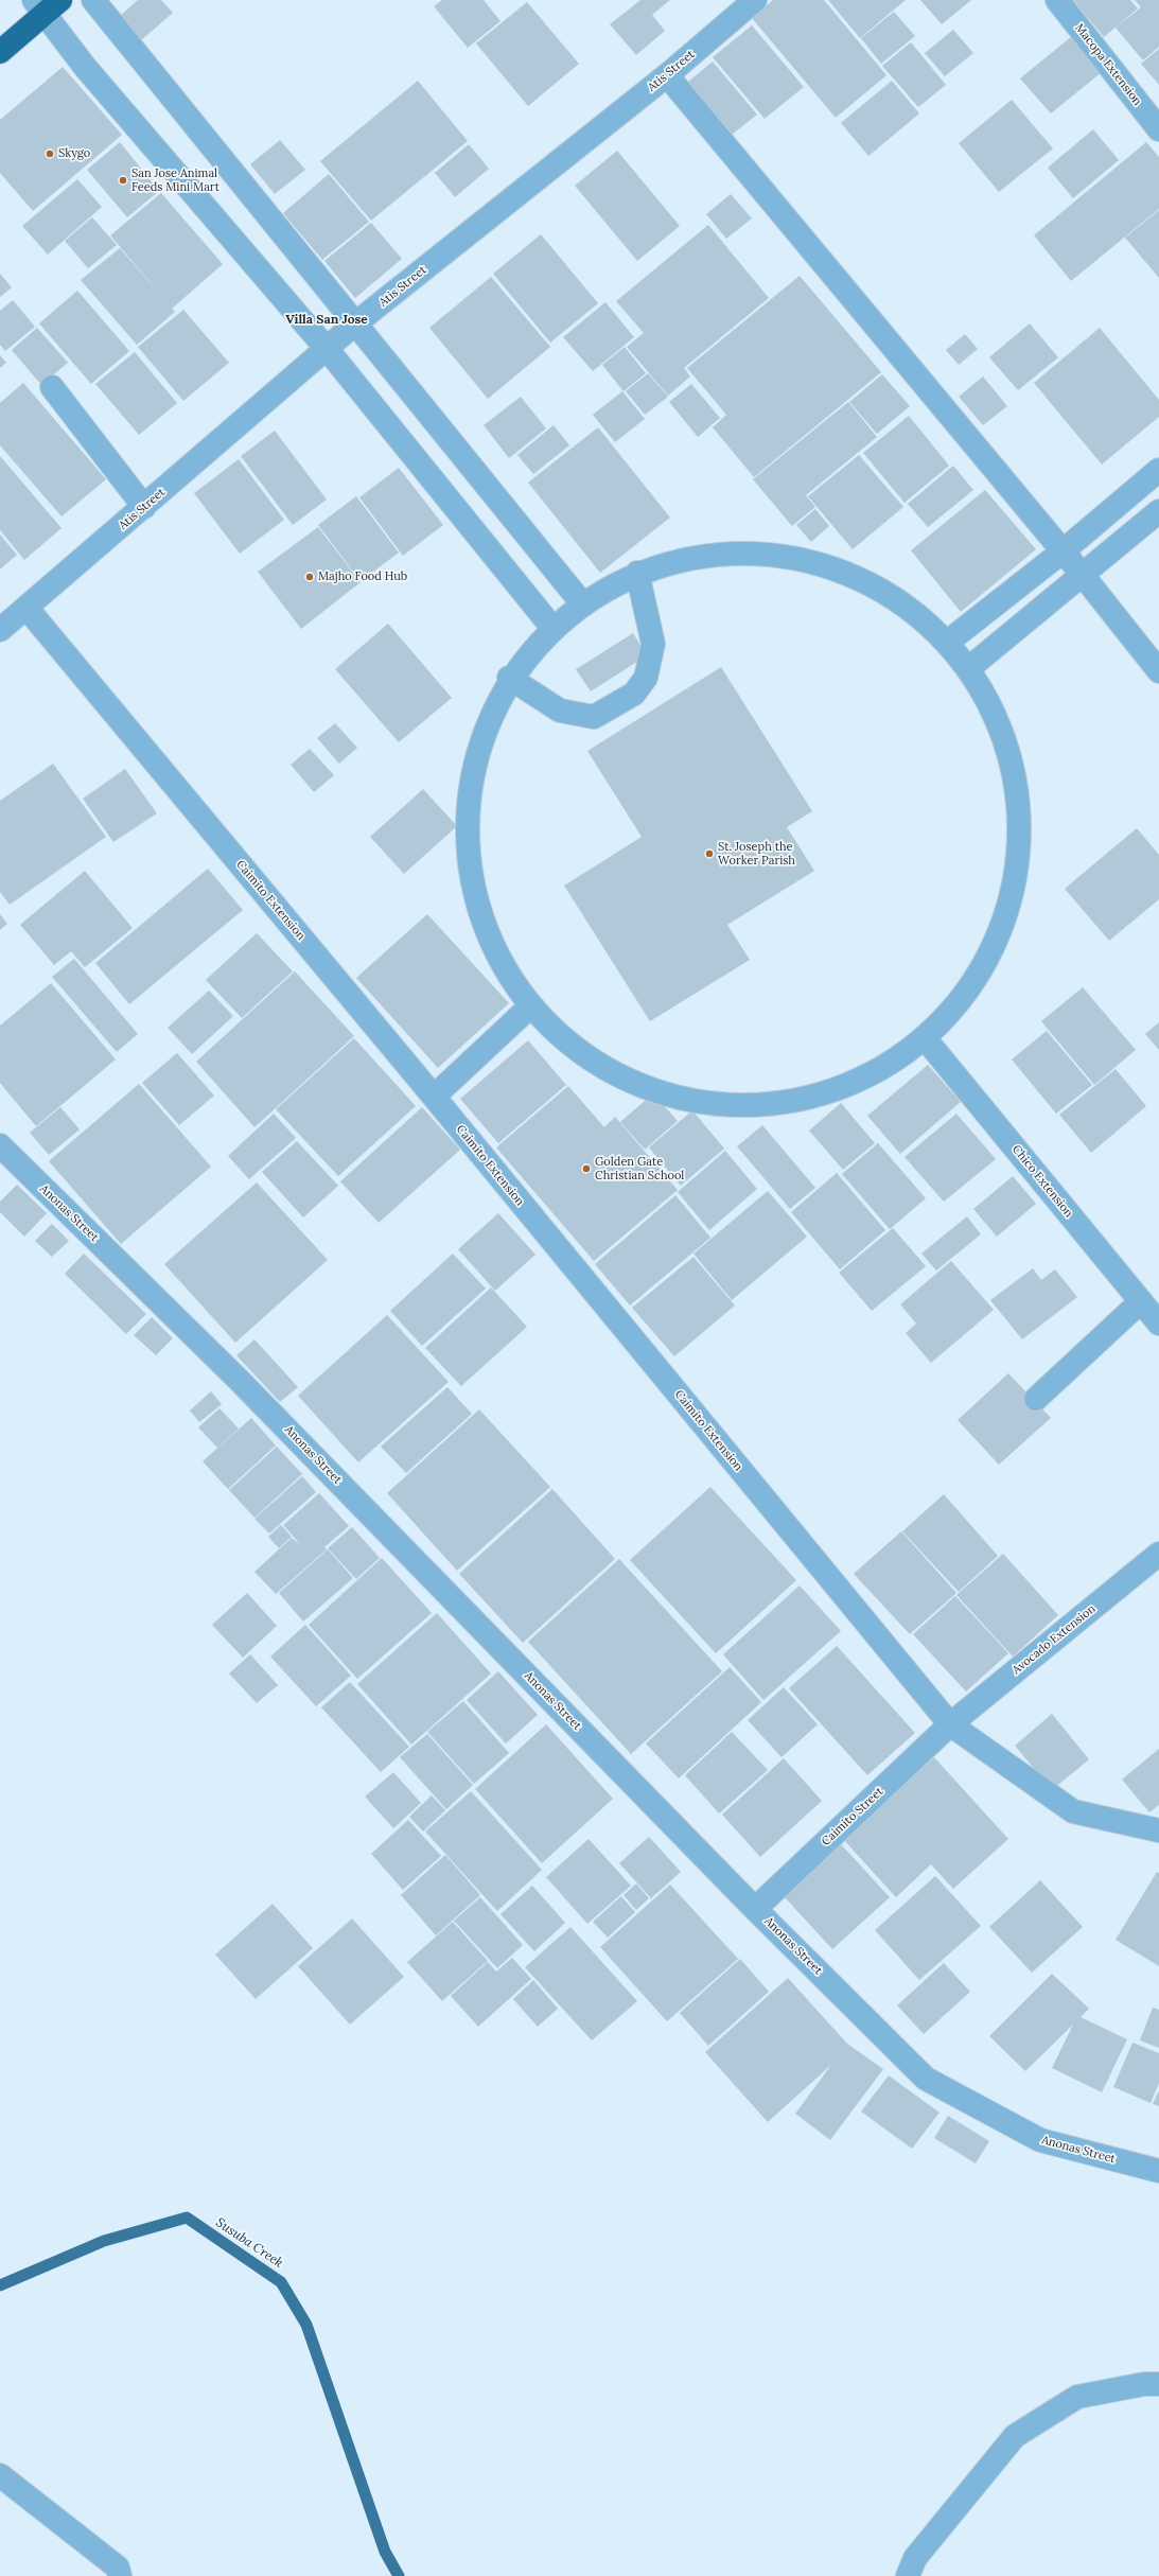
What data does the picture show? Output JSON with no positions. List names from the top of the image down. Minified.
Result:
{"streets":{"street":["Macopa Extension","Atis Street","Caimito Extension","Chico Extension","Anonas Street","Avocado Extension","Caimito Street"]},"crossings":[["Atis Street","Caimito Extension"],["Caimito Extension","Avocado Extension"],["Caimito Extension","Caimito Street"],["Anonas Street","Caimito Street"],["Avocado Extension","Caimito Street"]],"districts":["Villa San Jose"],"water":["Susuba Creek"],"places":["Skygo","San Jose Animal Feeds Mini Mart","Majho Food Hub","St. Joseph the Worker Parish","Golden Gate Christian School"]}
